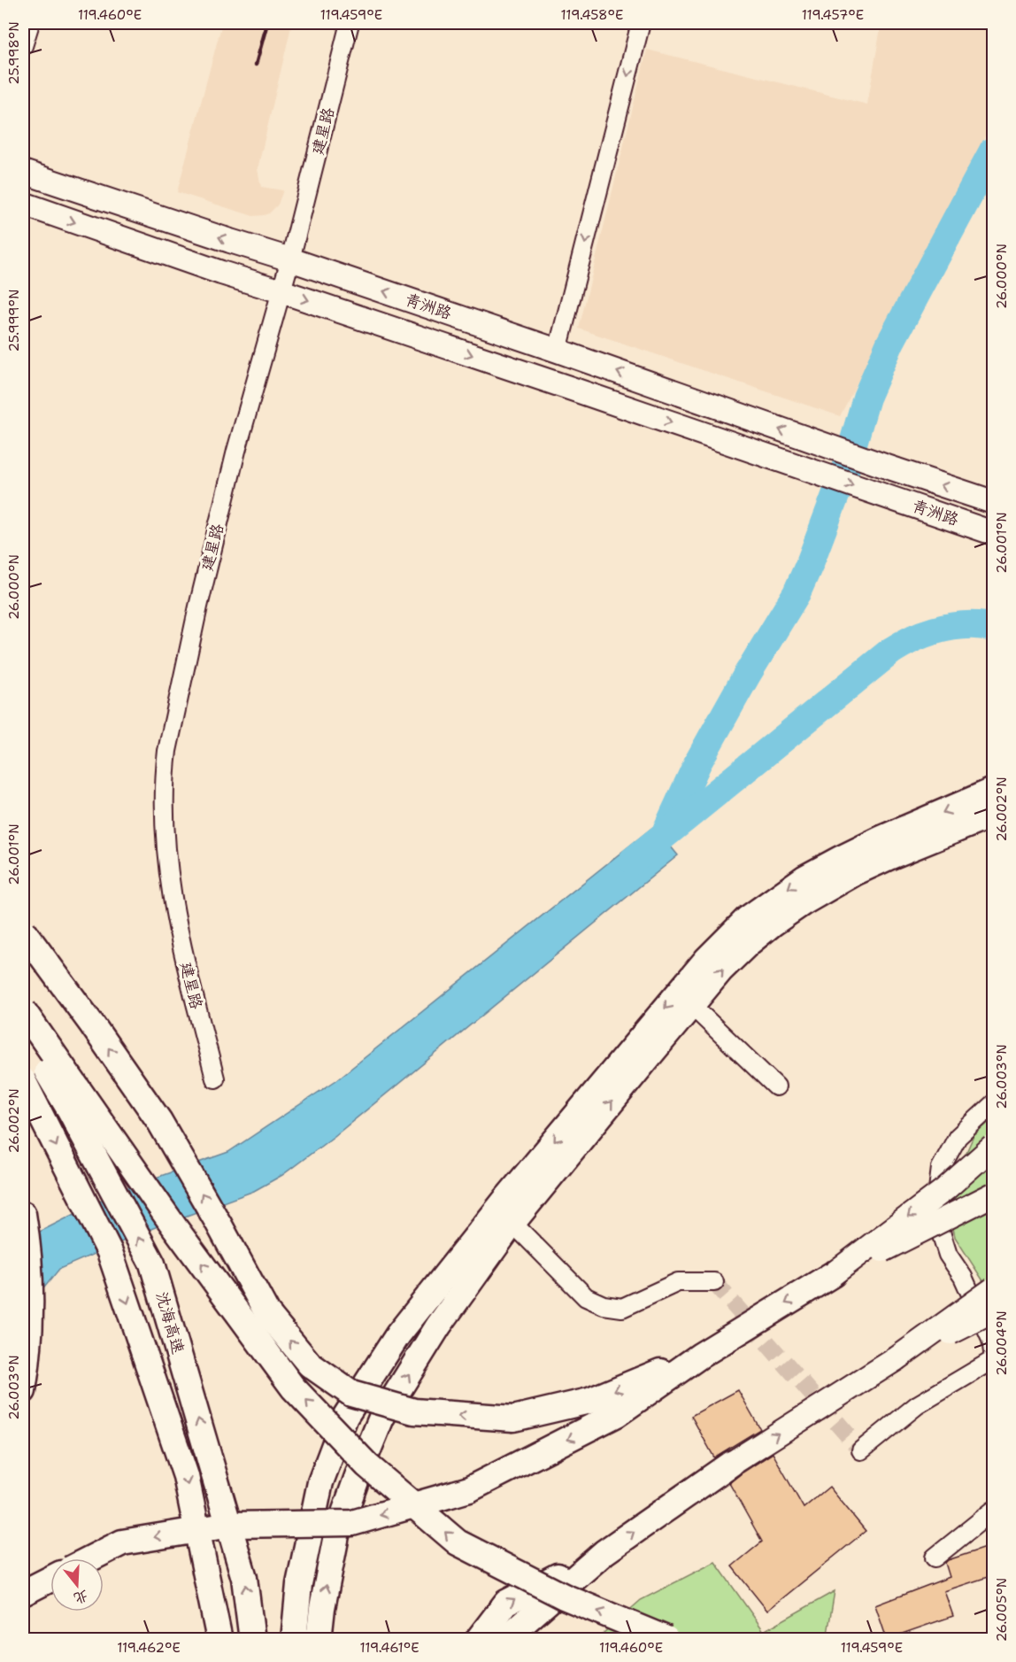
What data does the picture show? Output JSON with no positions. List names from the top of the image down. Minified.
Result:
{"streets":{"highway":["沈海高速"],"main road":["青洲路"],"street":["建星路"]},"crossings":[["建星路","青洲路"]],"north":"bottom","coordinates":["119.460°E","119.459°E","119.458°E","119.457°E","25.998°N","26.000°N","25.999°N","26.001°N","26.002°N","26.003°N","26.004°N","26.005°N","119.462°E","119.461°E"]}
